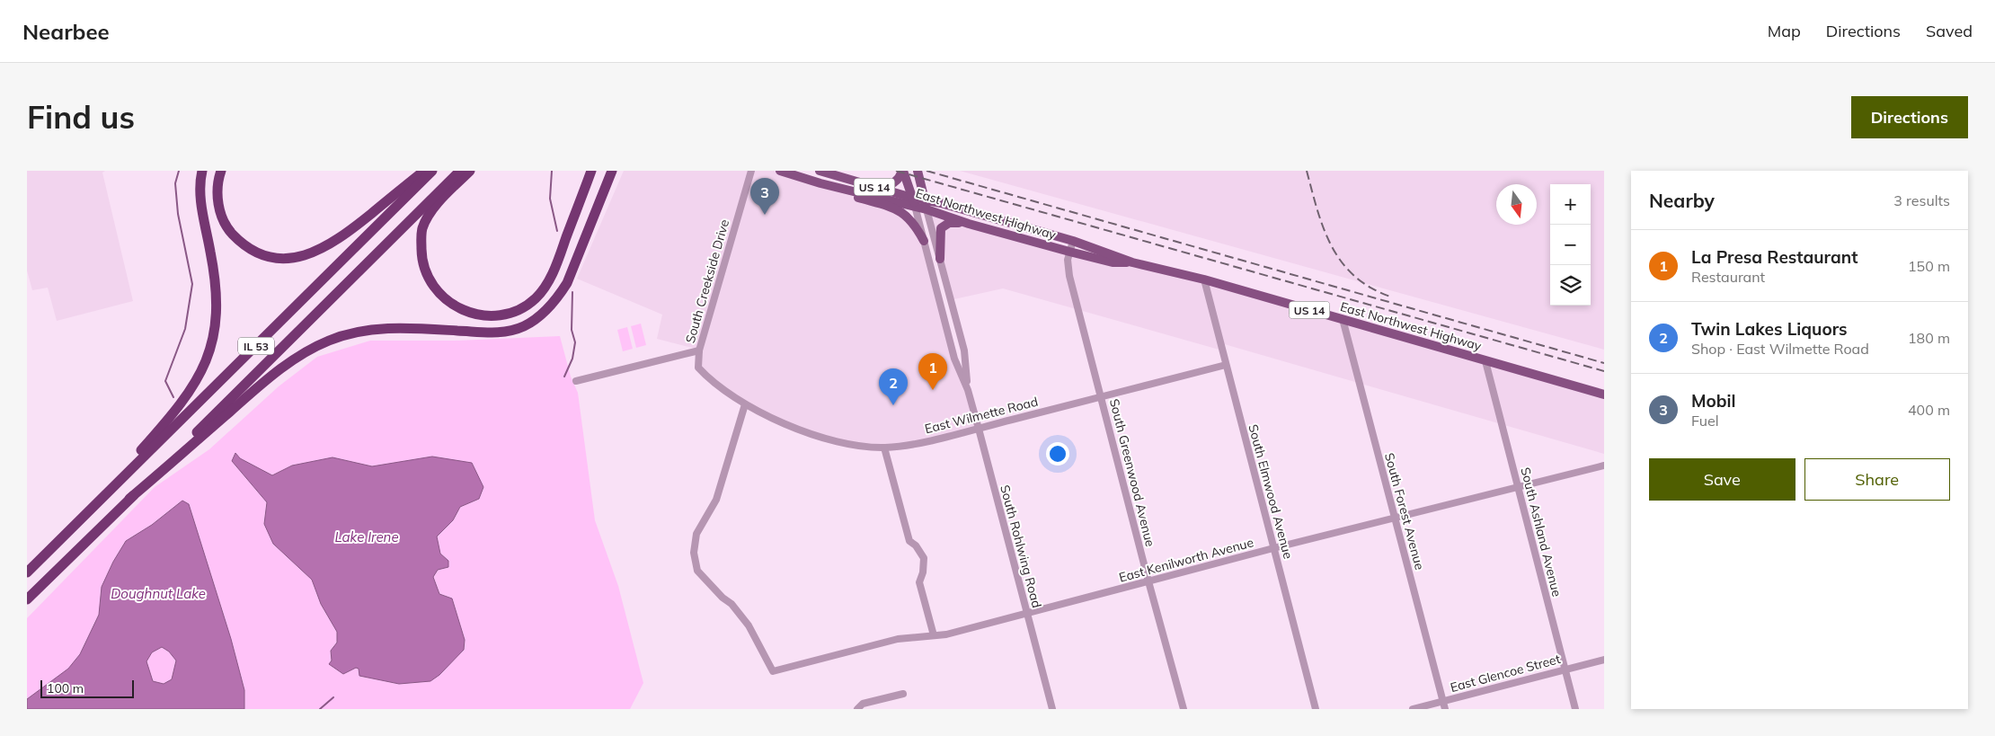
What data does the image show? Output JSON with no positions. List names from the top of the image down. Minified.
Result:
{"streets":{"highway":["IL 53"],"main road":["US 14","East Northwest Highway"],"street":["South Creekside Drive","East Wilmette Road","South Greenwood Avenue","South Elmwood Avenue","South Forest Avenue","South Ashland Avenue","South Rohlwing Road","East Kenilworth Avenue","East Glencoe Street"]},"crossings":[["East Northwest Highway","South Greenwood Avenue"],["East Northwest Highway","South Elmwood Avenue"],["East Northwest Highway","South Forest Avenue"],["East Northwest Highway","South Ashland Avenue"],["East Northwest Highway","South Rohlwing Road"],["South Creekside Drive","East Wilmette Road"],["South Creekside Drive","East Kenilworth Avenue"],["East Wilmette Road","South Greenwood Avenue"],["East Wilmette Road","South Elmwood Avenue"],["East Wilmette Road","South Rohlwing Road"],["East Wilmette Road","East Kenilworth Avenue"],["South Greenwood Avenue","East Kenilworth Avenue"],["South Elmwood Avenue","East Kenilworth Avenue"],["South Forest Avenue","East Kenilworth Avenue"],["South Forest Avenue","East Glencoe Street"],["South Ashland Avenue","East Kenilworth Avenue"],["South Ashland Avenue","East Glencoe Street"],["South Rohlwing Road","East Kenilworth Avenue"]],"water":["Lake Irene","Doughnut Lake"],"scale_bar":"100 m","north":"bottom","page":{"header":"Nearbee","nav":["Map","Directions","Saved"],"buttons":["Directions",["Save","Share"]],"title":"Find us","heading":["Nearby","3 results"],"pins":["3","1","2"],"map_buttons":["+","−"],"list":[{"mark":"1","name":"La Presa Restaurant","note":"Restaurant","value":"150 m"},{"mark":"2","name":"Twin Lakes Liquors","note":"Shop · East Wilmette Road","value":"180 m"},{"mark":"3","name":"Mobil","note":"Fuel","value":"400 m"}],"scale":"100 m"}}
